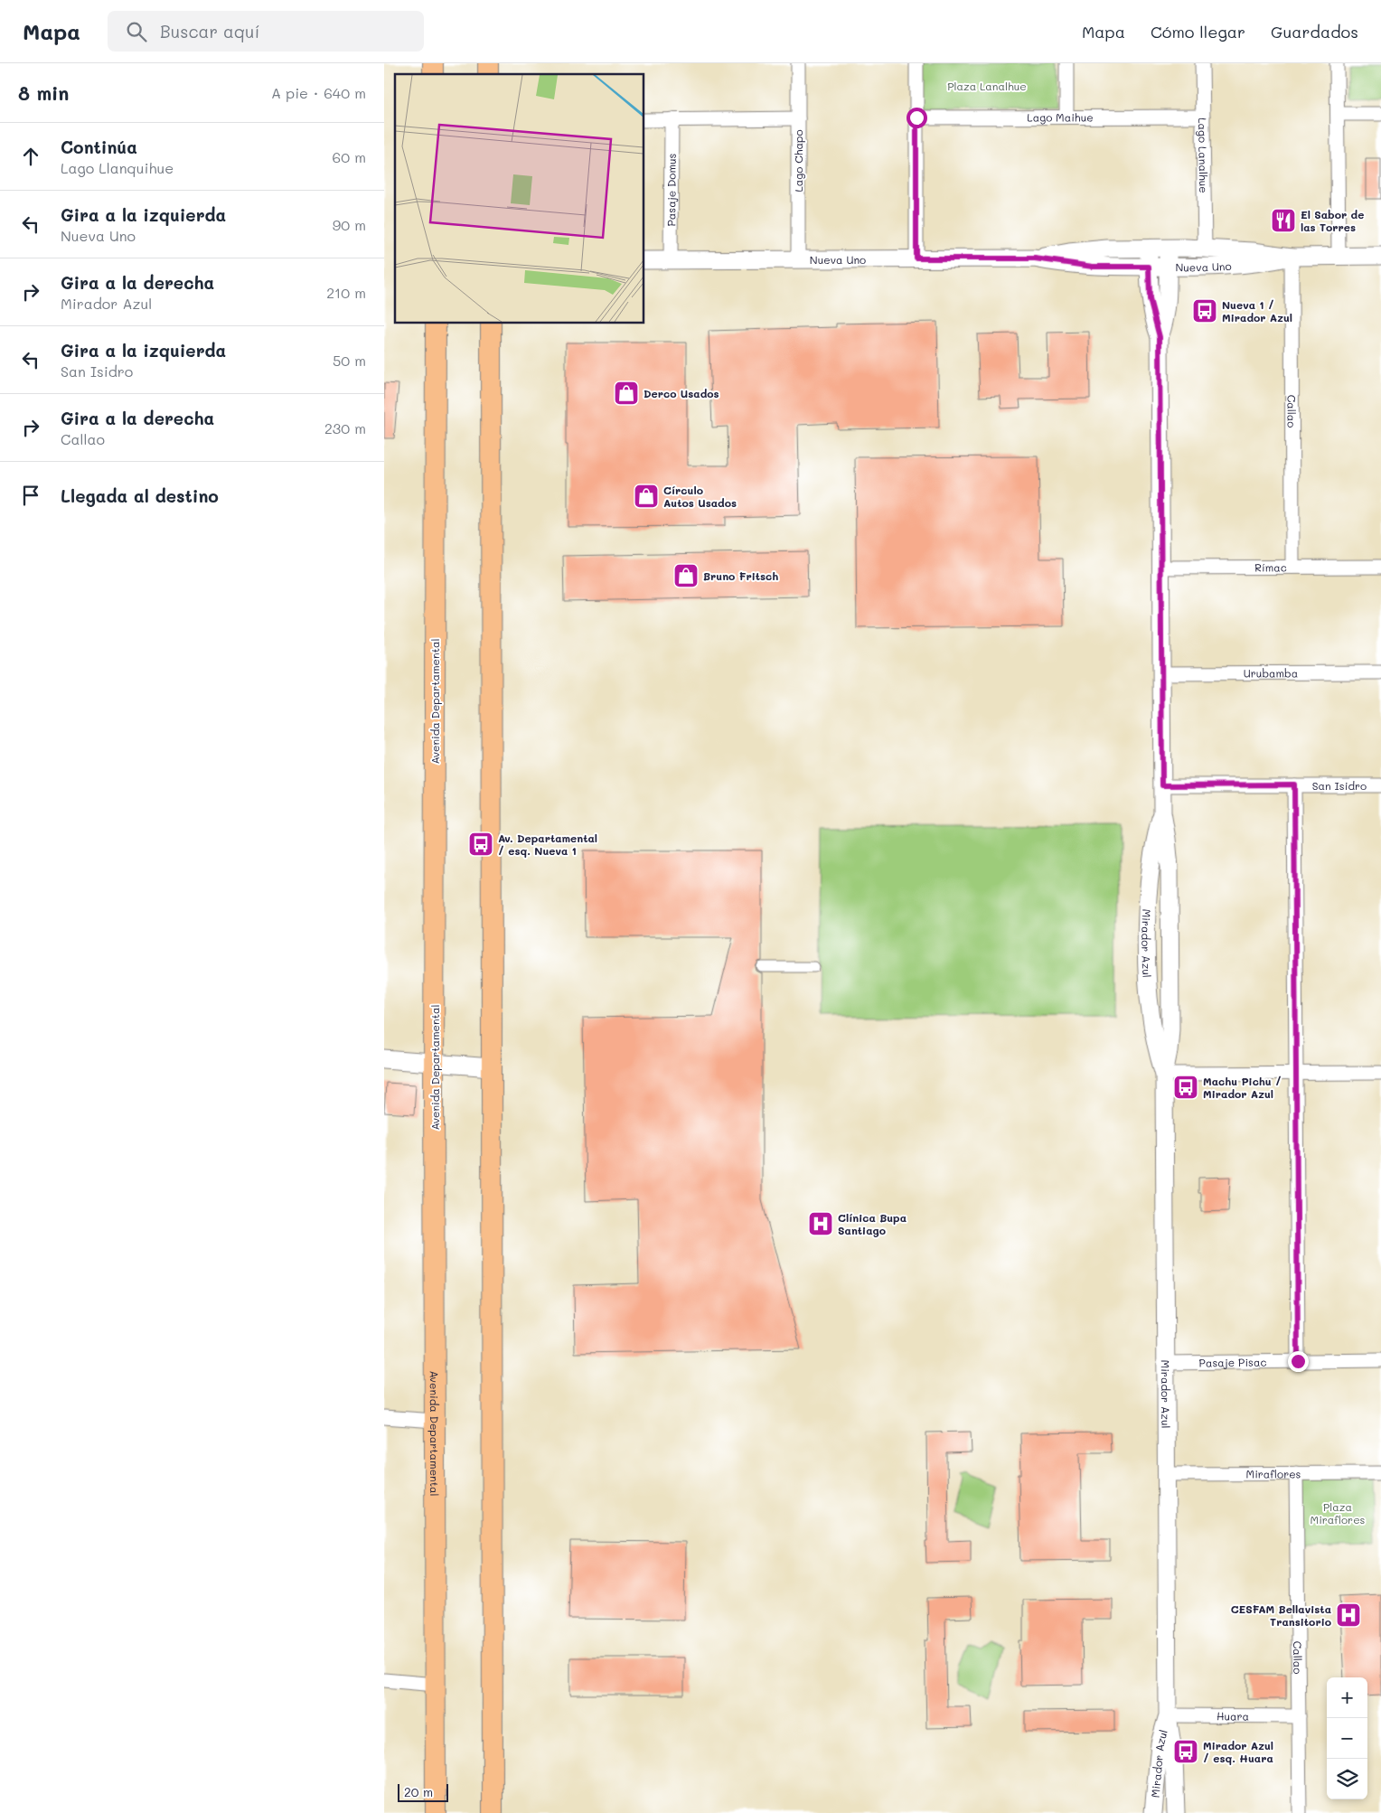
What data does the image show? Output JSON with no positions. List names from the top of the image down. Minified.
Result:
{"streets":{"main road":["Avenida Departamental"],"street":["Lago Maihue","Lago Lanalhue","Lago Chapo","Pasaje Domus","Nueva Uno","Callao","Rímac","Urubamba","San Isidro","Mirador Azul","Pasaje Pisac","Miraflores","Huara"]},"crossings":[["Lago Maihue","Lago Lanalhue"],["Lago Lanalhue","Nueva Uno"],["Lago Chapo","Nueva Uno"],["Pasaje Domus","Nueva Uno"],["Nueva Uno","Callao"],["Nueva Uno","Mirador Azul"],["Callao","Rímac"],["Callao","Miraflores"],["Callao","Huara"],["Rímac","Mirador Azul"],["Urubamba","Mirador Azul"],["San Isidro","Mirador Azul"],["Mirador Azul","Pasaje Pisac"],["Mirador Azul","Miraflores"],["Mirador Azul","Huara"]],"parks":["Plaza Lanalhue","Plaza Miraflores"],"places":{"restaurant":["El Sabor de las Torres"],"bus stop":["Nueva 1 / Mirador Azul","Av. Departamental / esq. Nueva 1","Machu Pichu / Mirador Azul","Mirador Azul / esq. Huara"],"shop":["Derco Usados","Círculo Autos Usados","Bruno Fritsch"],"hospital":["Clínica Bupa Santiago","CESFAM Bellavista Transitorio"]},"scale_bar":"20 m","page":{"header":"Mapa","search":"Buscar aquí","nav":["Mapa","Cómo llegar","Guardados"],"heading":["8 min","A pie · 640 m"],"list":[["Continúa","Lago Llanquihue","60 m"],["Gira a la izquierda","Nueva Uno","90 m"],["Gira a la derecha","Mirador Azul","210 m"],["Gira a la izquierda","San Isidro","50 m"],["Gira a la derecha","Callao","230 m"],"Llegada al destino"],"map_buttons":["+","−"],"scale":"20 m"}}
